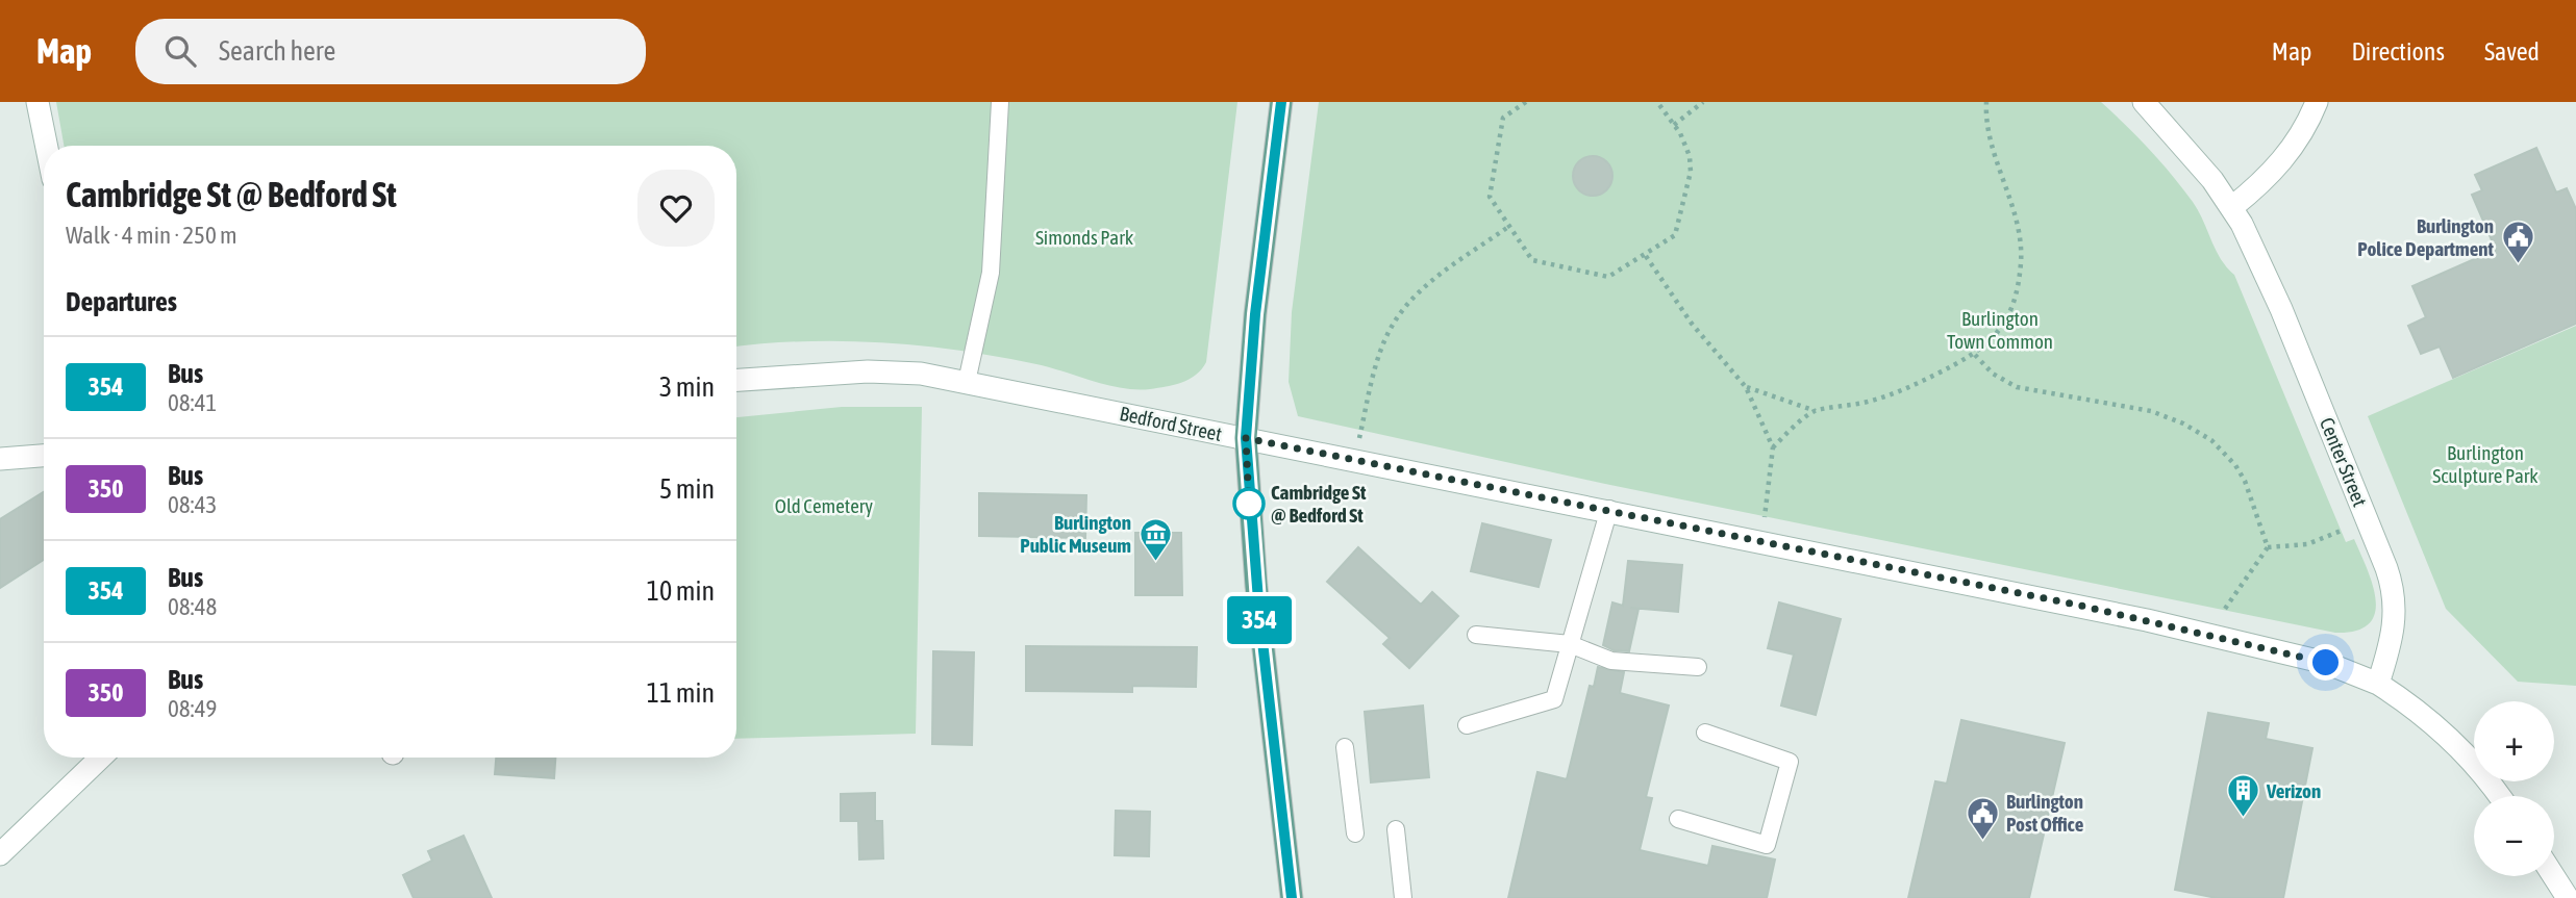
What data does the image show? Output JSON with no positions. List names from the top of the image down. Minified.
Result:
{"streets":{"main road":["Bedford Street","Center Street"]},"crossings":[["Bedford Street","Center Street"]],"parks":["Simonds Park","Burlington Town Common","Burlington Sculpture Park","Old Cemetery"],"places":{"public building":["Burlington Police Department","Burlington Post Office"],"other":["Cambridge St @ Bedford St"],"museum":["Burlington Public Museum"],"building":["Verizon"]},"lines":["bus line 354"],"page":{"header":"Map","search":"Search here","nav":["Map","Directions","Saved"],"on_map":"354","heading":[["Cambridge St @ Bedford St","Walk · 4 min · 250 m"],"Departures"],"list":[{"mark":"354","name":"Bus","note":"08:41","value":"3 min"},{"mark":"350","name":"Bus","note":"08:43","value":"5 min"},{"mark":"354","name":"Bus","note":"08:48","value":"10 min"},{"mark":"350","name":"Bus","note":"08:49","value":"11 min"}],"map_buttons":["+","−"]}}
